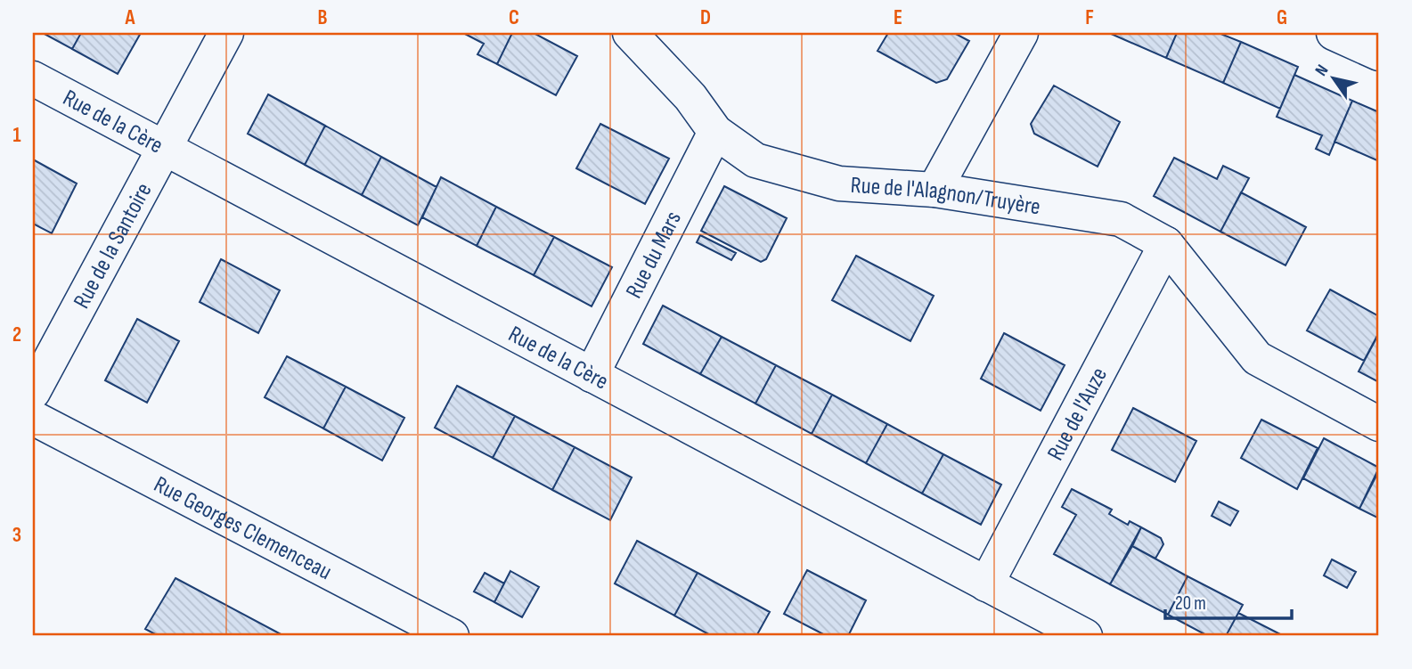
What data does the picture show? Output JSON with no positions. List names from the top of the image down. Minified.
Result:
{"streets":{"street":["Rue de la Cère","Rue de l'Alagnon/Truyère","Rue de la Santoire","Rue du Mars","Rue de l'Auze","Rue Georges Clemenceau"]},"crossings":[["Rue de la Cère","Rue de la Santoire"],["Rue de la Cère","Rue du Mars"],["Rue de la Cère","Rue de l'Auze"],["Rue de l'Alagnon/Truyère","Rue du Mars"],["Rue de l'Alagnon/Truyère","Rue de l'Auze"]],"scale_bar":"20 m","north":"top left","grid":{"columns":["A","B","C","D","E","F","G"],"rows":["1","2","3"]}}
